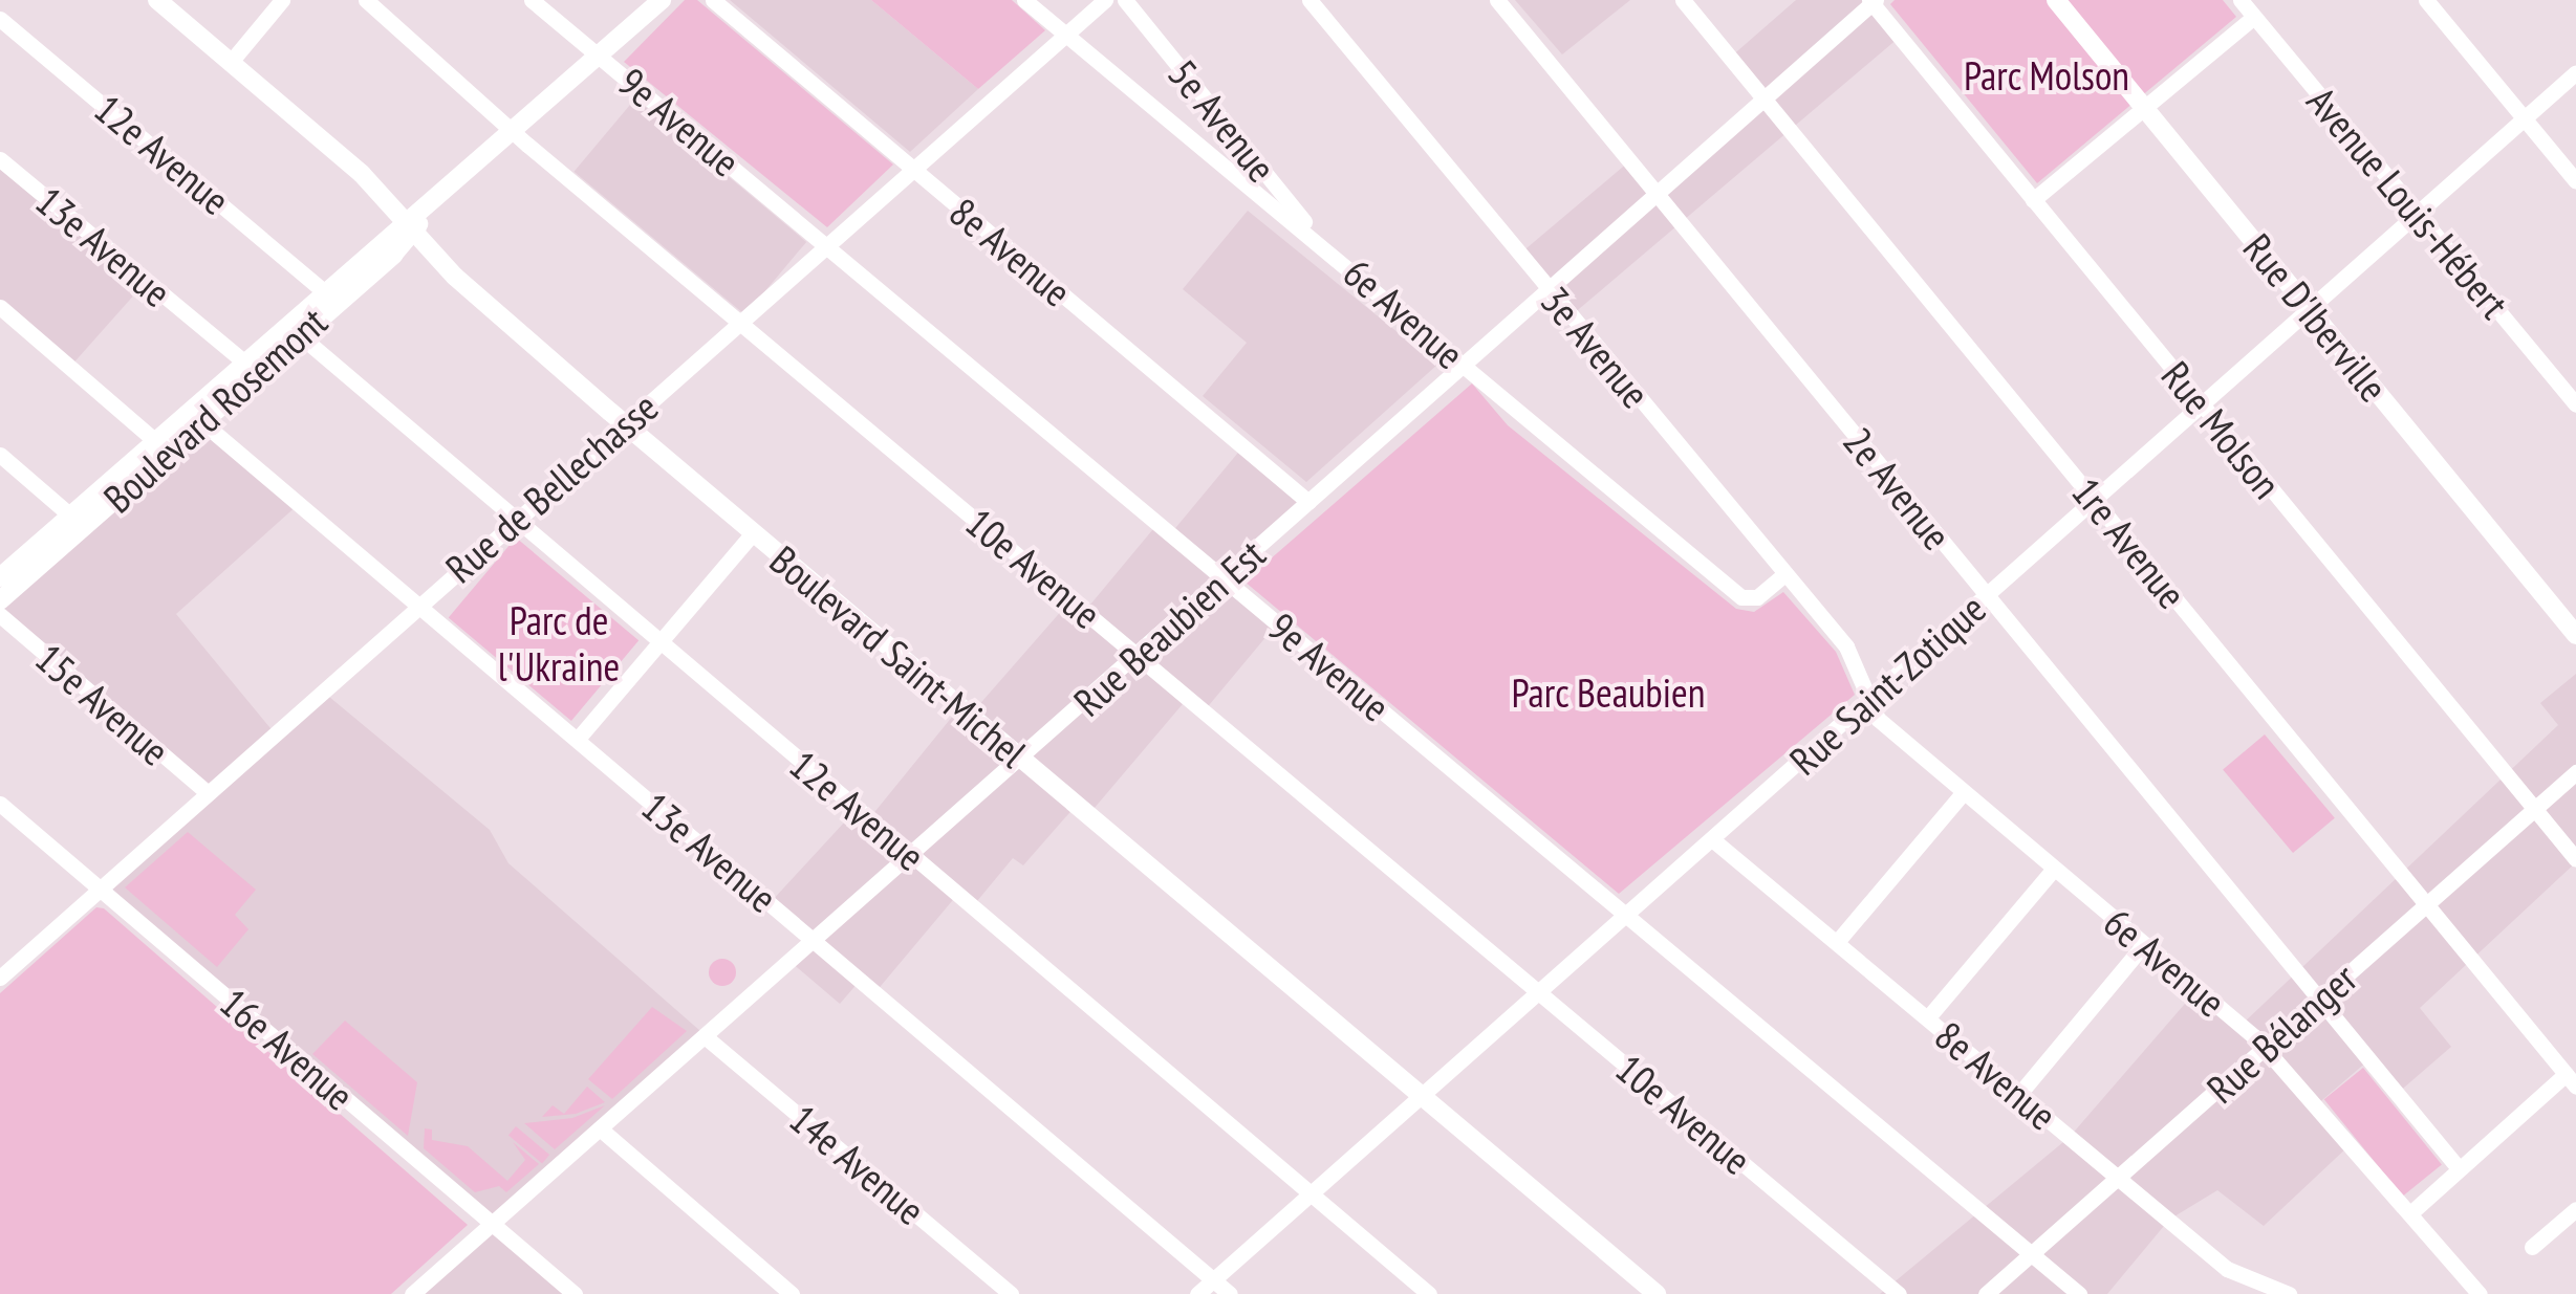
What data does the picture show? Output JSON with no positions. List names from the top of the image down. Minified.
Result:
{"streets":{"main road":["Rue D'Iberville","Boulevard Rosemont","Boulevard Saint-Michel"],"street":["5e Avenue","9e Avenue","12e Avenue","Avenue Louis-Hébert","13e Avenue","8e Avenue","6e Avenue","3e Avenue","Rue Molson","Rue de Bellechasse","2e Avenue","1re Avenue","10e Avenue","Rue Beaubien Est","Rue Saint-Zotique","15e Avenue","Rue Bélanger","16e Avenue","14e Avenue"]},"crossings":[["5e Avenue","6e Avenue"],["9e Avenue","Boulevard Rosemont"],["9e Avenue","Rue de Bellechasse"],["9e Avenue","Rue Beaubien Est"],["9e Avenue","Rue Saint-Zotique"],["9e Avenue","Rue Bélanger"],["12e Avenue","Boulevard Rosemont"],["12e Avenue","Rue de Bellechasse"],["12e Avenue","Rue Beaubien Est"],["12e Avenue","Rue Saint-Zotique"],["Avenue Louis-Hébert","Rue Saint-Zotique"],["13e Avenue","Boulevard Rosemont"],["13e Avenue","Rue de Bellechasse"],["13e Avenue","Rue Beaubien Est"],["13e Avenue","Rue Saint-Zotique"],["8e Avenue","Rue de Bellechasse"],["8e Avenue","Rue Beaubien Est"],["8e Avenue","Rue Saint-Zotique"],["8e Avenue","Rue Bélanger"],["6e Avenue","3e Avenue"],["6e Avenue","Rue de Bellechasse"],["6e Avenue","Rue Beaubien Est"],["6e Avenue","Rue Saint-Zotique"],["6e Avenue","Rue Bélanger"],["Rue D'Iberville","Rue Saint-Zotique"],["3e Avenue","Rue Beaubien Est"],["3e Avenue","Rue Saint-Zotique"],["Boulevard Rosemont","10e Avenue"],["Boulevard Rosemont","Boulevard Saint-Michel"],["Rue Molson","Rue Beaubien Est"],["Rue Molson","Rue Saint-Zotique"],["Rue Molson","Rue Bélanger"],["Rue de Bellechasse","10e Avenue"],["Rue de Bellechasse","Boulevard Saint-Michel"],["Rue de Bellechasse","15e Avenue"],["Rue de Bellechasse","16e Avenue"],["2e Avenue","Rue Beaubien Est"],["2e Avenue","Rue Saint-Zotique"],["2e Avenue","Rue Bélanger"],["1re Avenue","Rue Beaubien Est"],["1re Avenue","Rue Saint-Zotique"],["1re Avenue","Rue Bélanger"],["10e Avenue","Rue Beaubien Est"],["10e Avenue","Rue Saint-Zotique"],["Rue Beaubien Est","Boulevard Saint-Michel"],["Rue Beaubien Est","16e Avenue"],["Rue Beaubien Est","14e Avenue"],["Boulevard Saint-Michel","Rue Saint-Zotique"]],"parks":["Parc Molson","Parc de l'Ukraine","Parc Beaubien"]}
